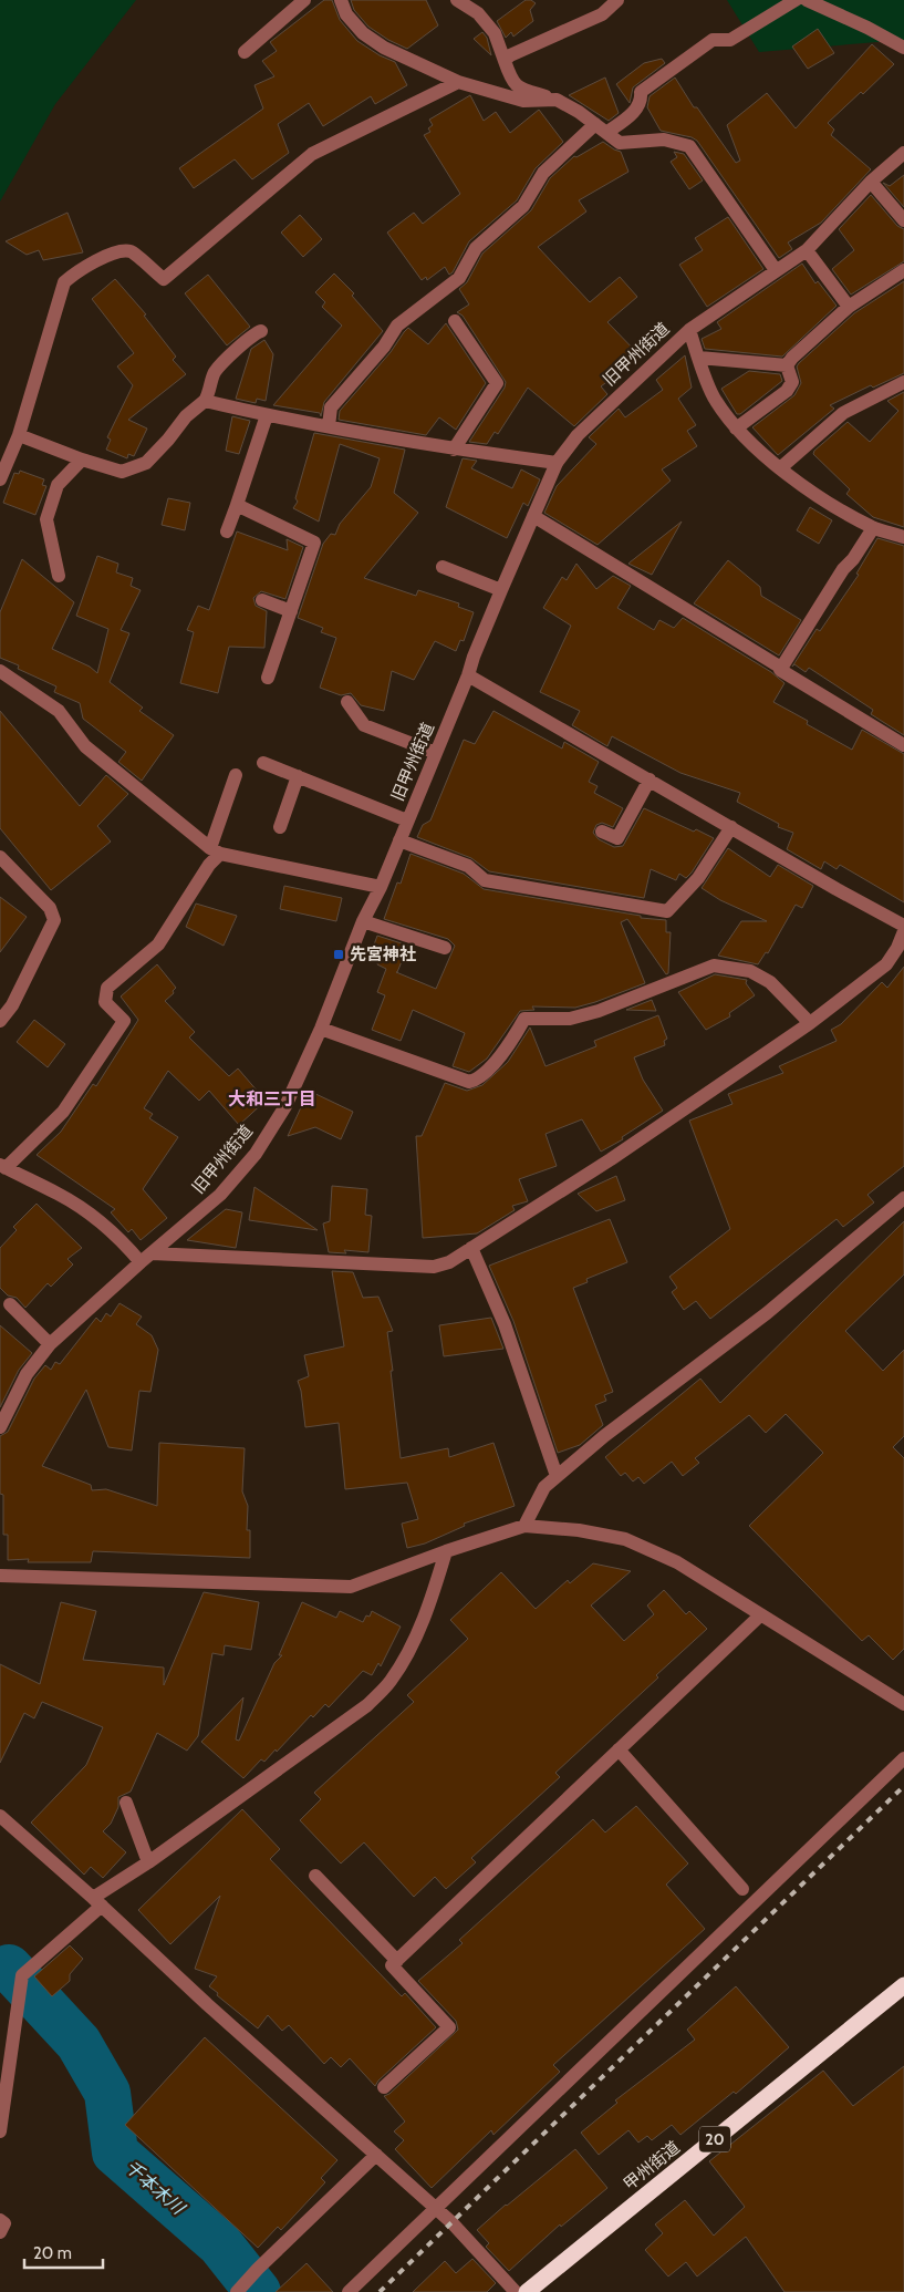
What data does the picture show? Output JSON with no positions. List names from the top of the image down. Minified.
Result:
{"streets":{"highway":["20","甲州街道"],"street":["旧甲州街道"]},"districts":["大和三丁目"],"water":["千本木川"],"places":{"transit":["先宮神社"]},"scale_bar":"20 m"}
